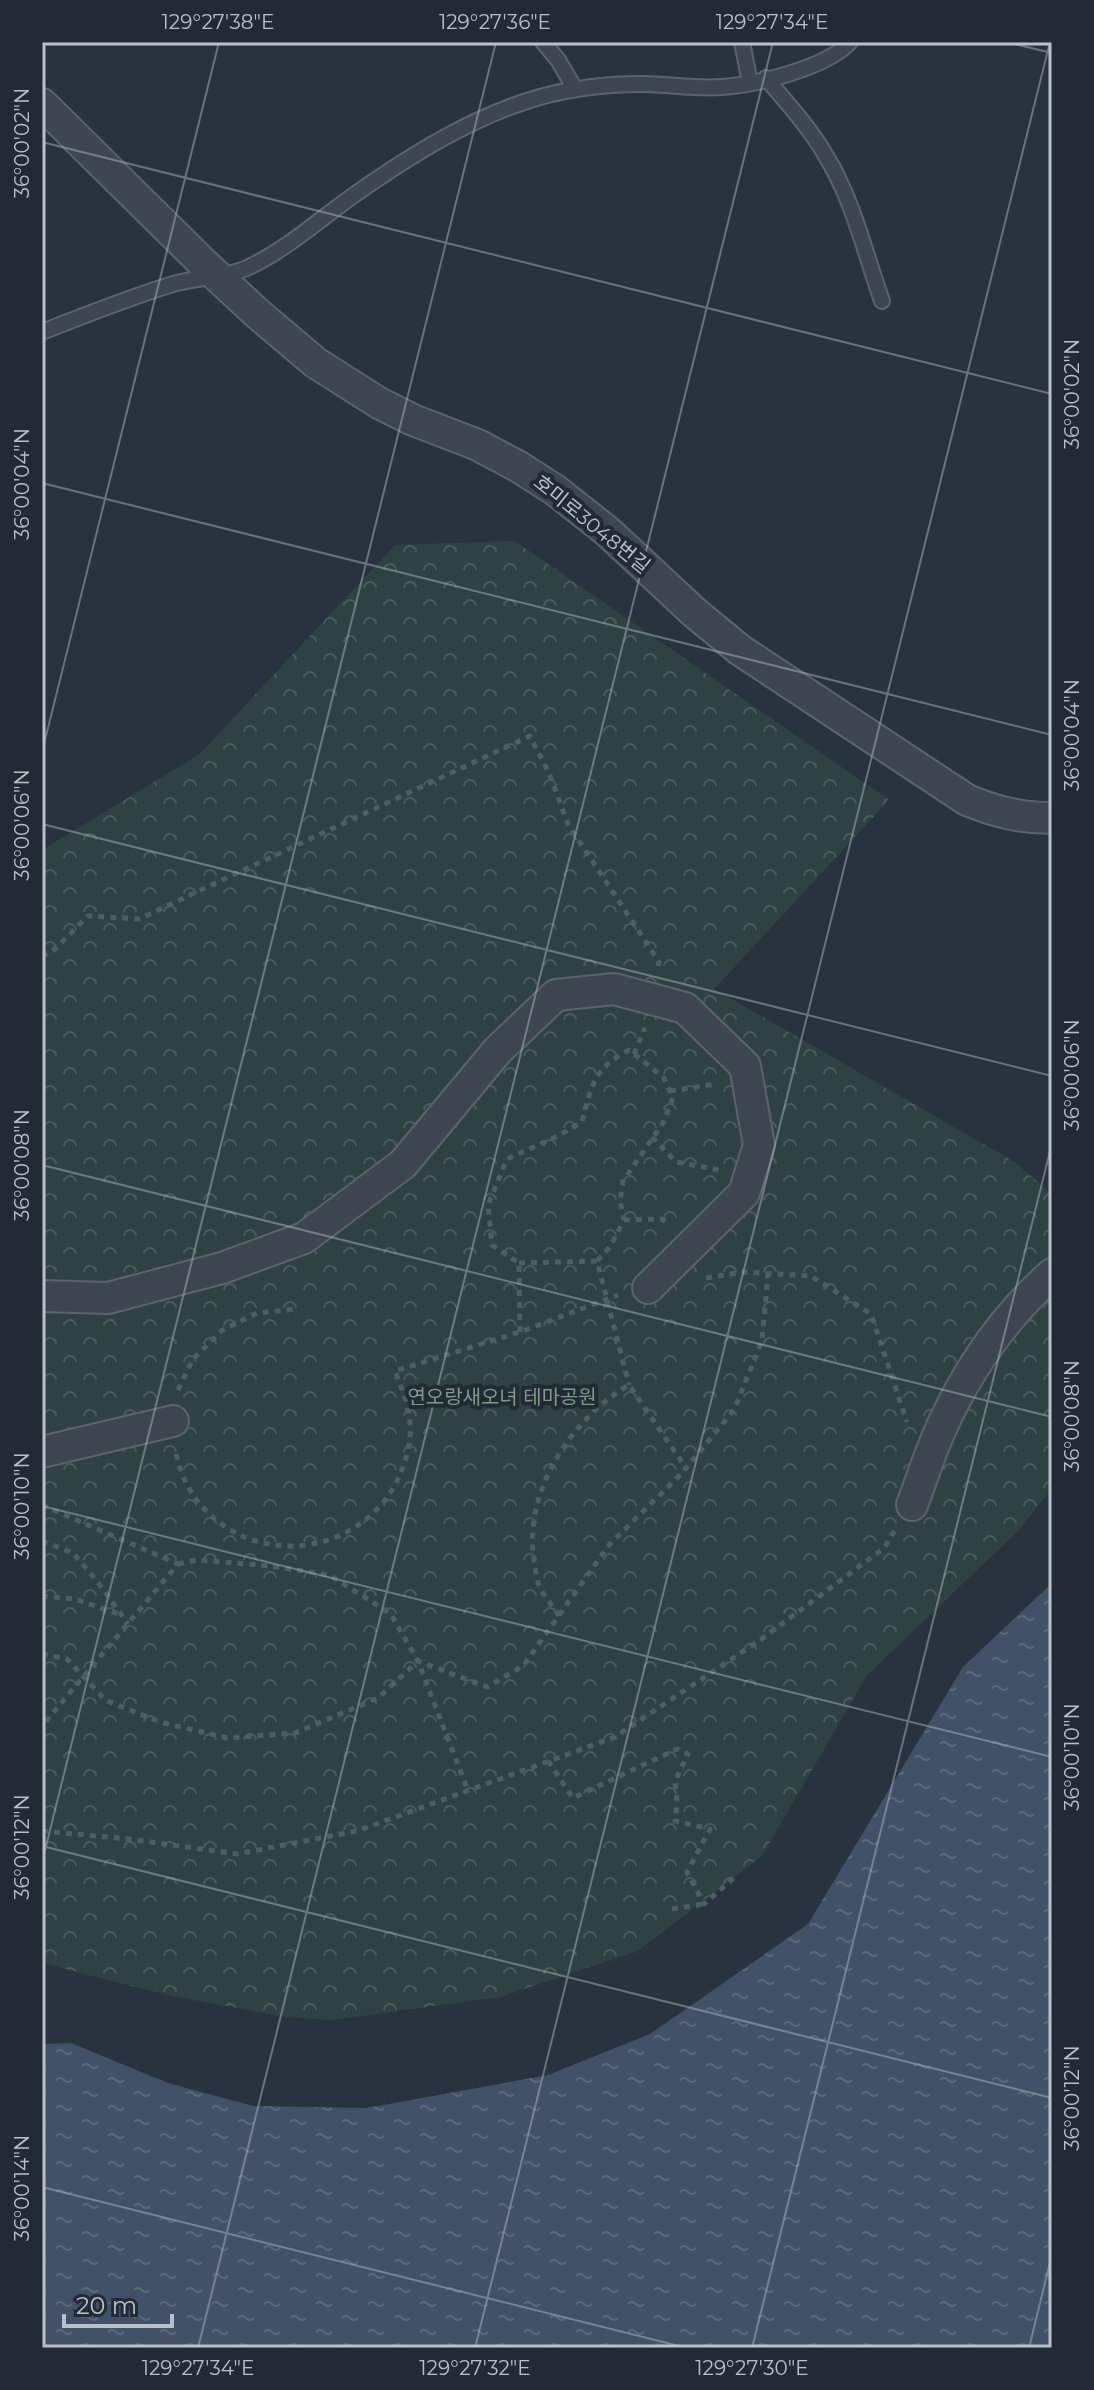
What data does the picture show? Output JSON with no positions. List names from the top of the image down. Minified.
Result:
{"streets":{"street":["호미로3048번길"]},"parks":["연오랑새오녀 테마공원"],"scale_bar":"20 m","coordinates":["129°27'38\"E","129°27'36\"E","129°27'34\"E","36°00'02\"N","36°00'04\"N","36°00'06\"N","36°00'08\"N","36°00'10\"N","36°00'12\"N","36°00'14\"N","129°27'32\"E","129°27'30\"E"]}
